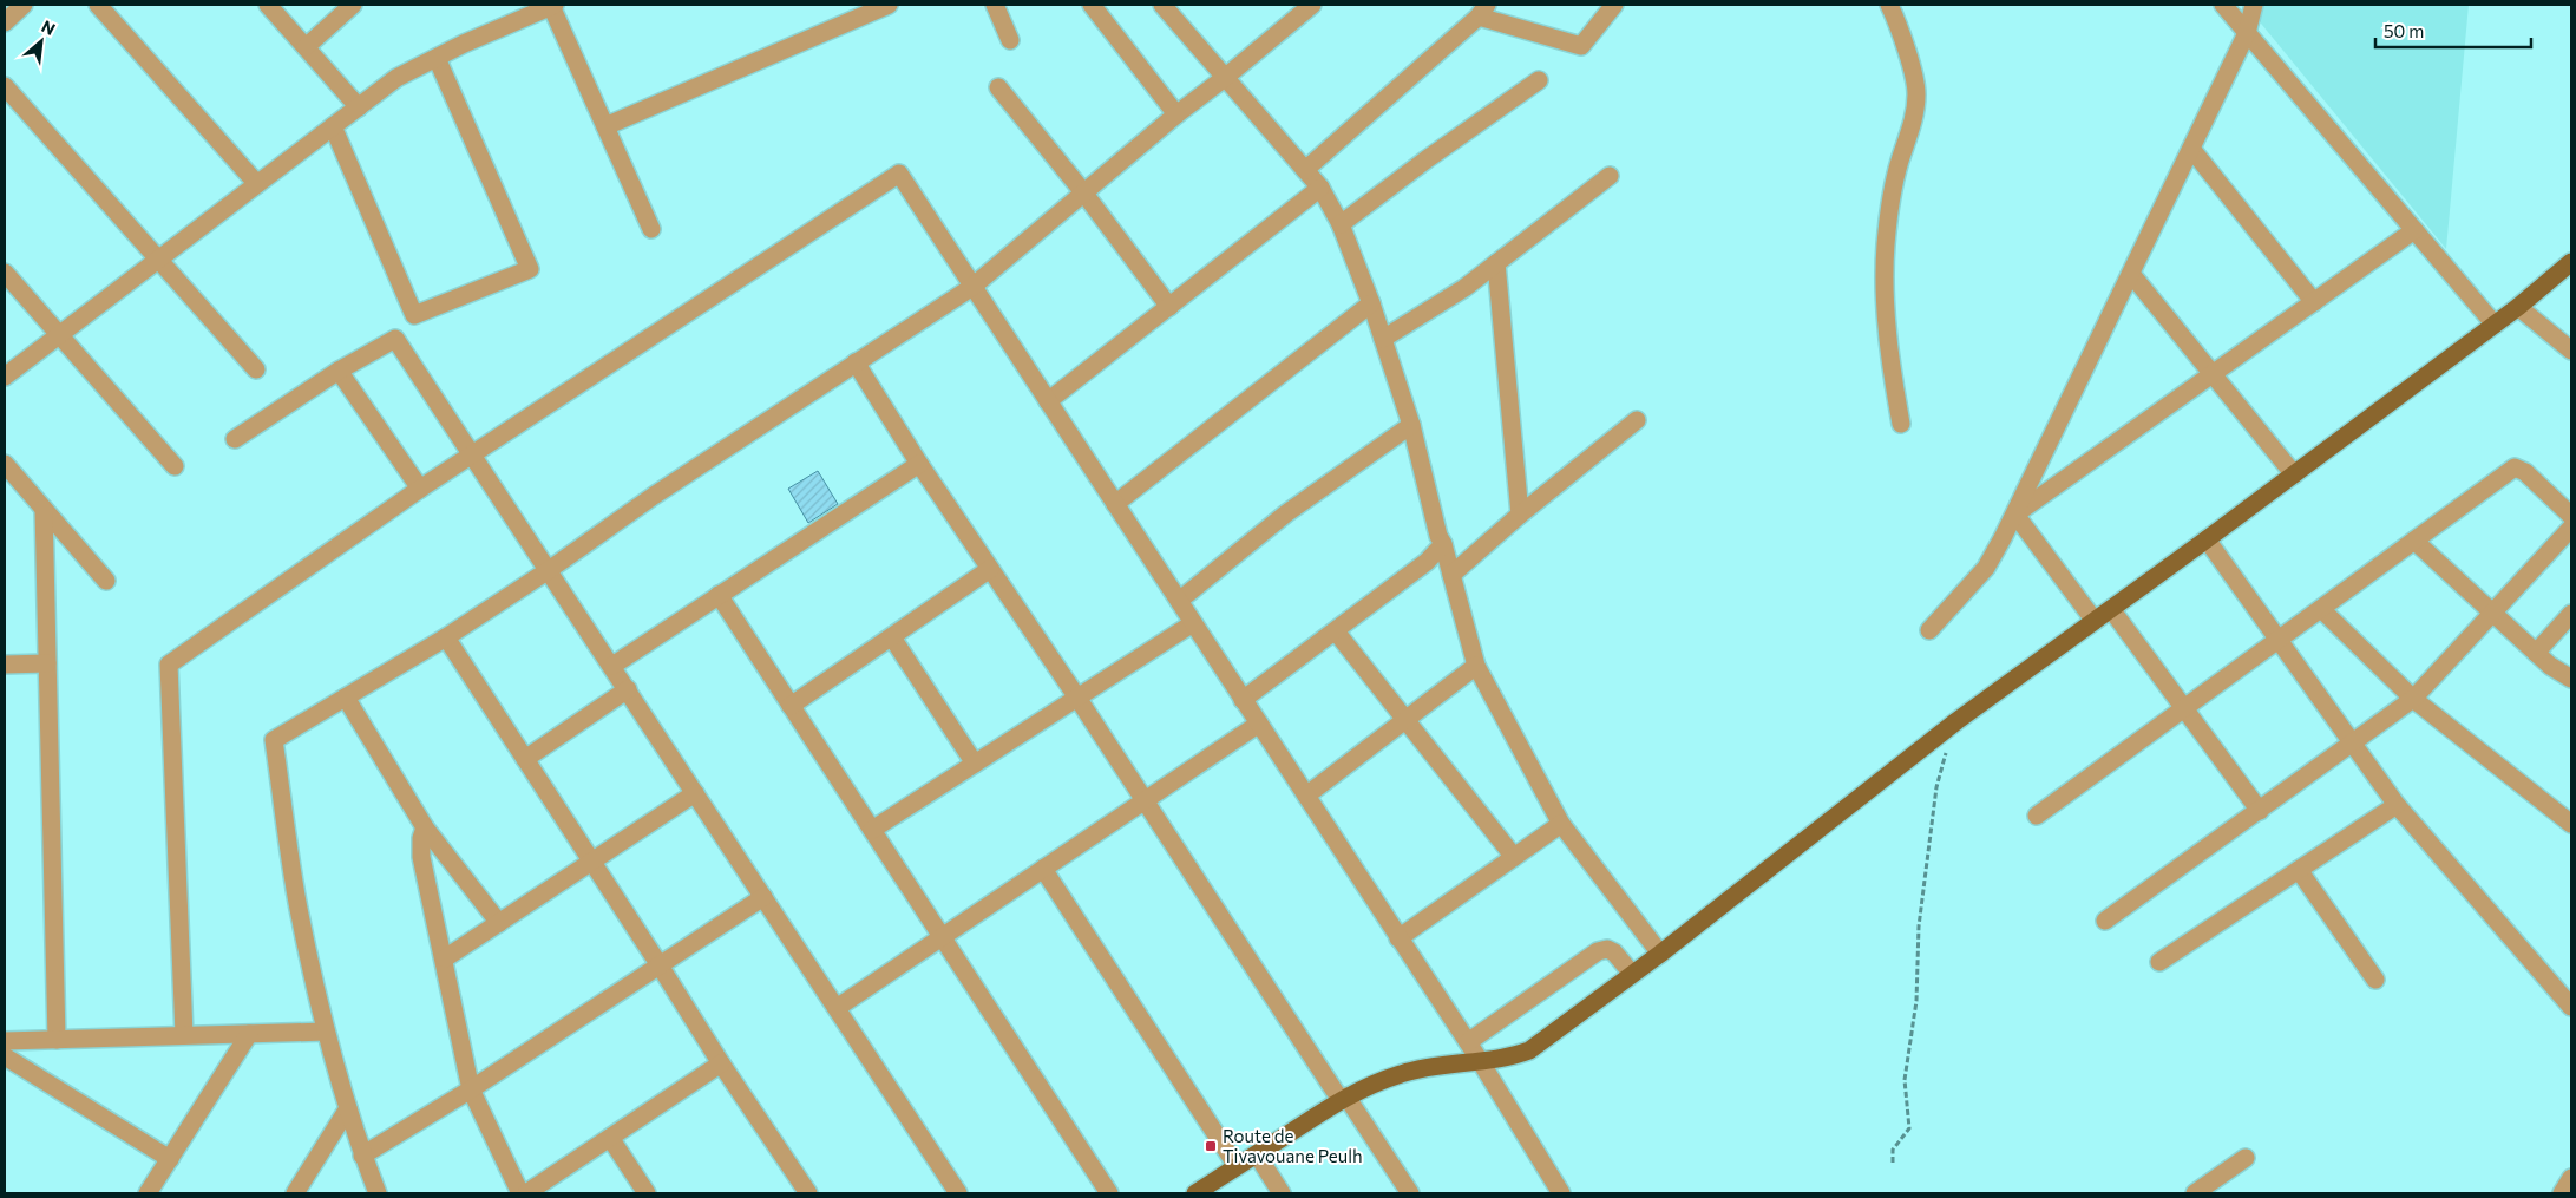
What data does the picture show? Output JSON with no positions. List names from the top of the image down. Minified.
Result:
{"places":{"transit":["Route de Tivavouane Peulh"]},"scale_bar":"50 m","north":"top right"}
